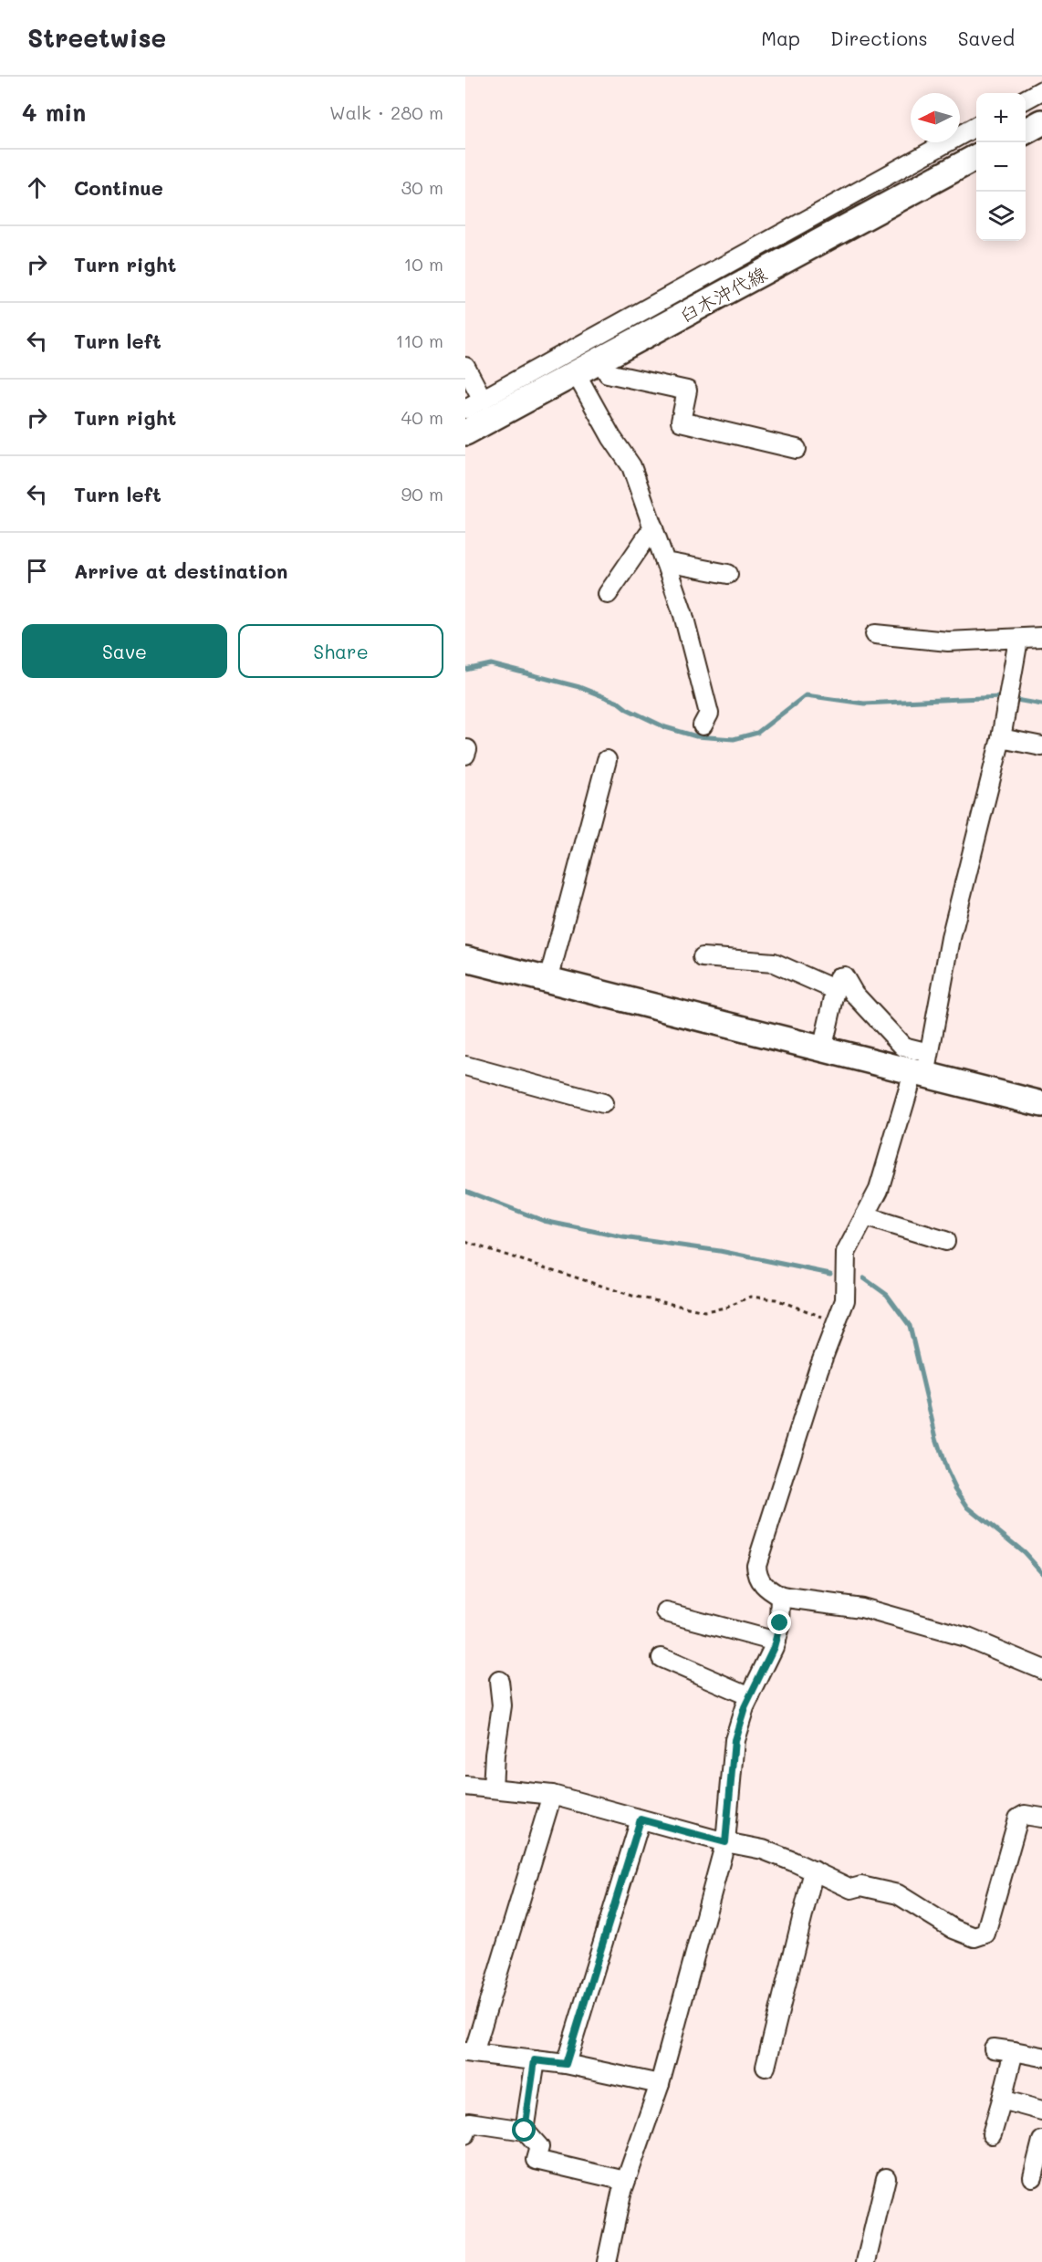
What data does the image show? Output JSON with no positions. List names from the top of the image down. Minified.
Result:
{"streets":{"main road":["臼木沖代線"]},"north":"left","page":{"header":"Streetwise","nav":["Map","Directions","Saved"],"heading":["4 min","Walk · 280 m"],"map_buttons":["+","−"],"list":[["Continue","30 m"],["Turn right","10 m"],["Turn left","110 m"],["Turn right","40 m"],["Turn left","90 m"],"Arrive at destination"],"buttons":["Save","Share"]}}
